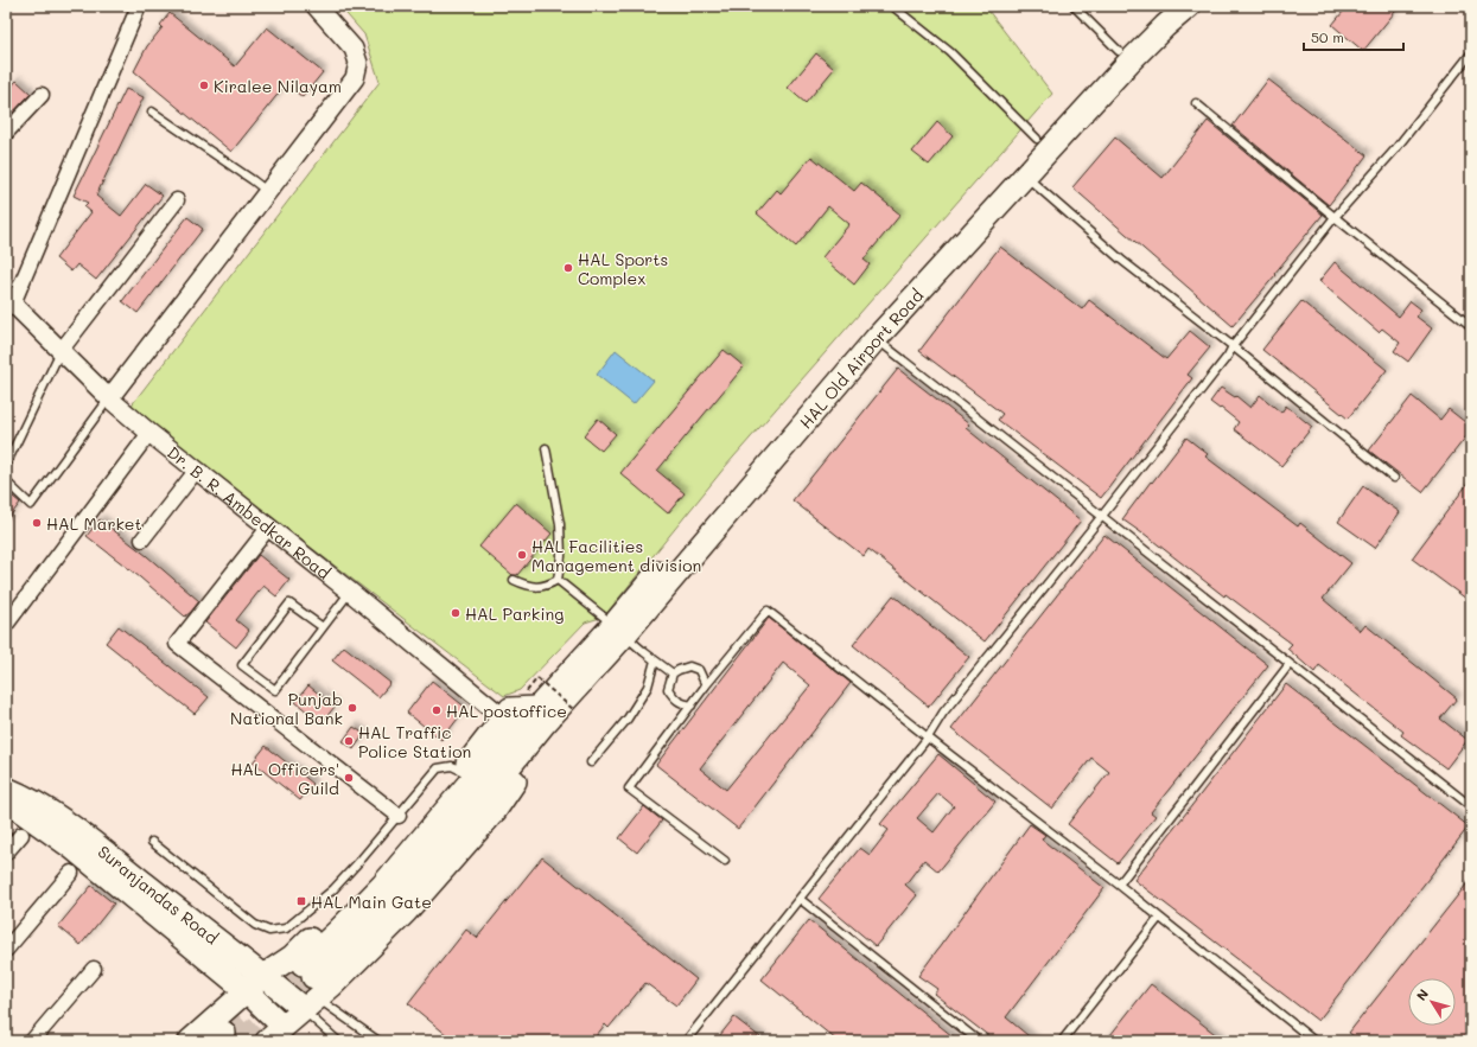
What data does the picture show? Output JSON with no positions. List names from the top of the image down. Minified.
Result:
{"streets":{"main road":["HAL Old Airport Road","Suranjandas Road"],"street":["Dr. B. R. Ambedkar Road"]},"crossings":[["HAL Old Airport Road","Suranjandas Road"]],"places":{"other":["Kiralee Nilayam","HAL Sports Complex","HAL Market","HAL Facilities Management division","HAL Parking","Punjab National Bank","HAL postoffice","HAL Traffic Police Station","HAL Officers' Guild"],"transit":["HAL Main Gate"]},"scale_bar":"50 m","north":"top left"}
